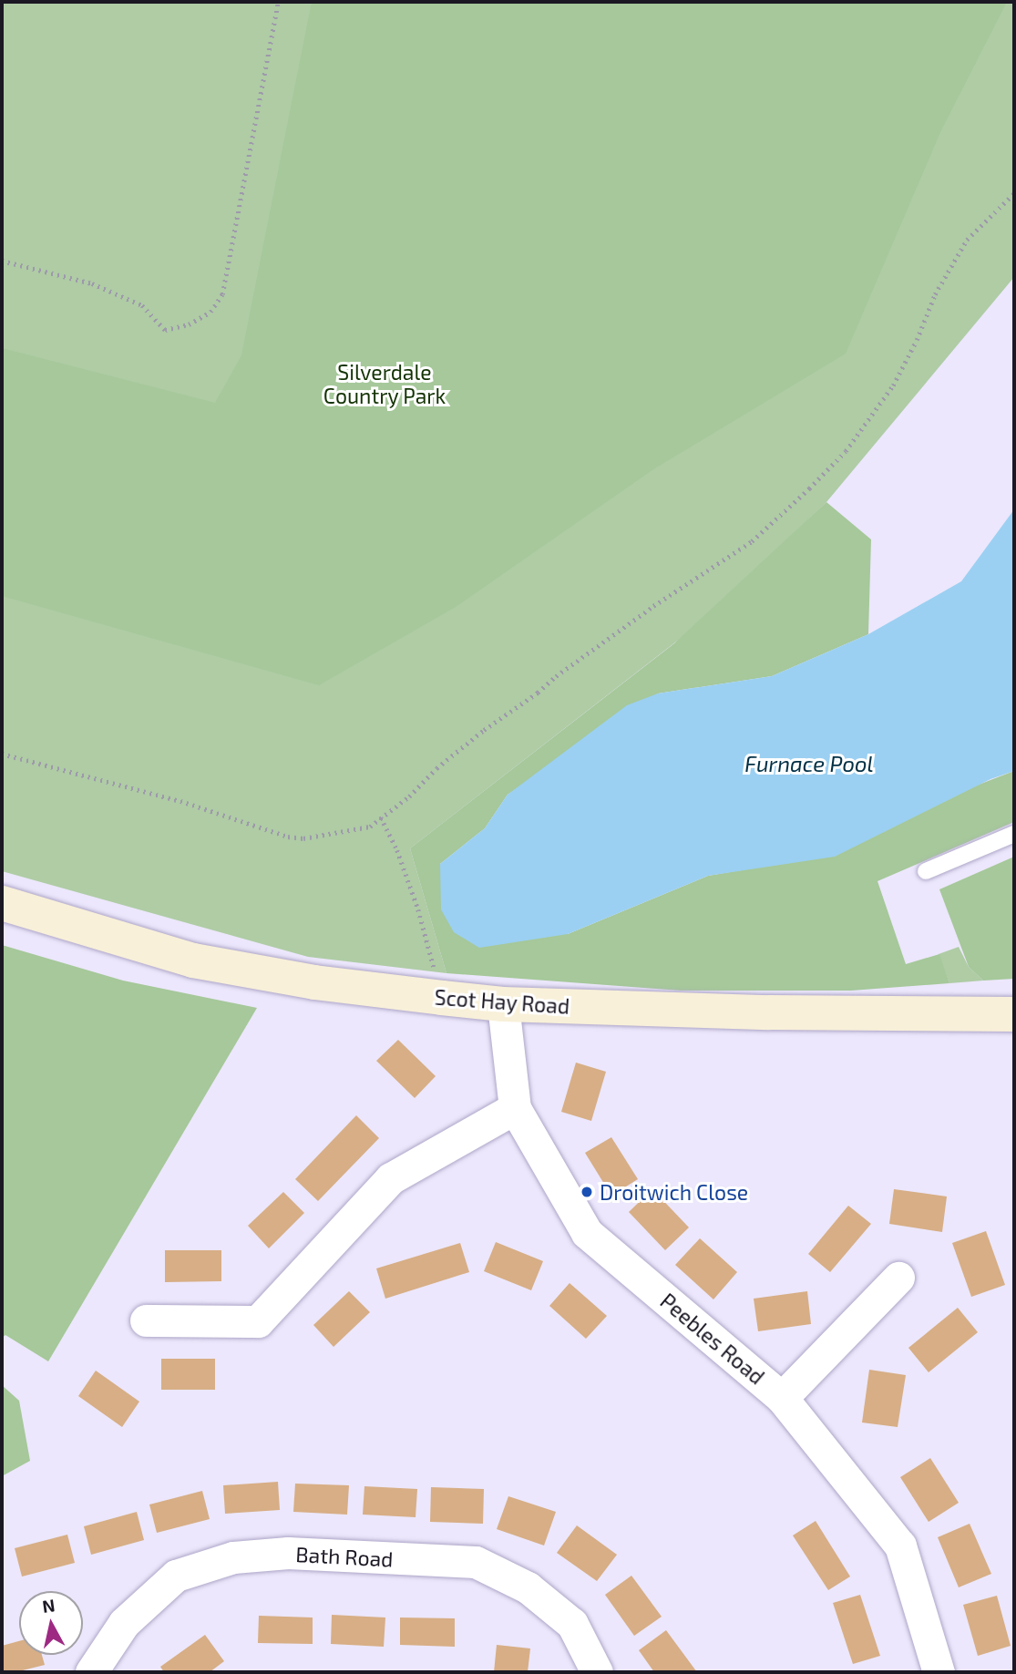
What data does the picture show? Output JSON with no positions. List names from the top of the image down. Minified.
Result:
{"streets":{"street":["Scot Hay Road","Peebles Road","Bath Road"]},"crossings":[["Scot Hay Road","Peebles Road"]],"water":["Furnace Pool"],"parks":["Silverdale Country Park"],"places":["Droitwich Close"],"north":"top"}
